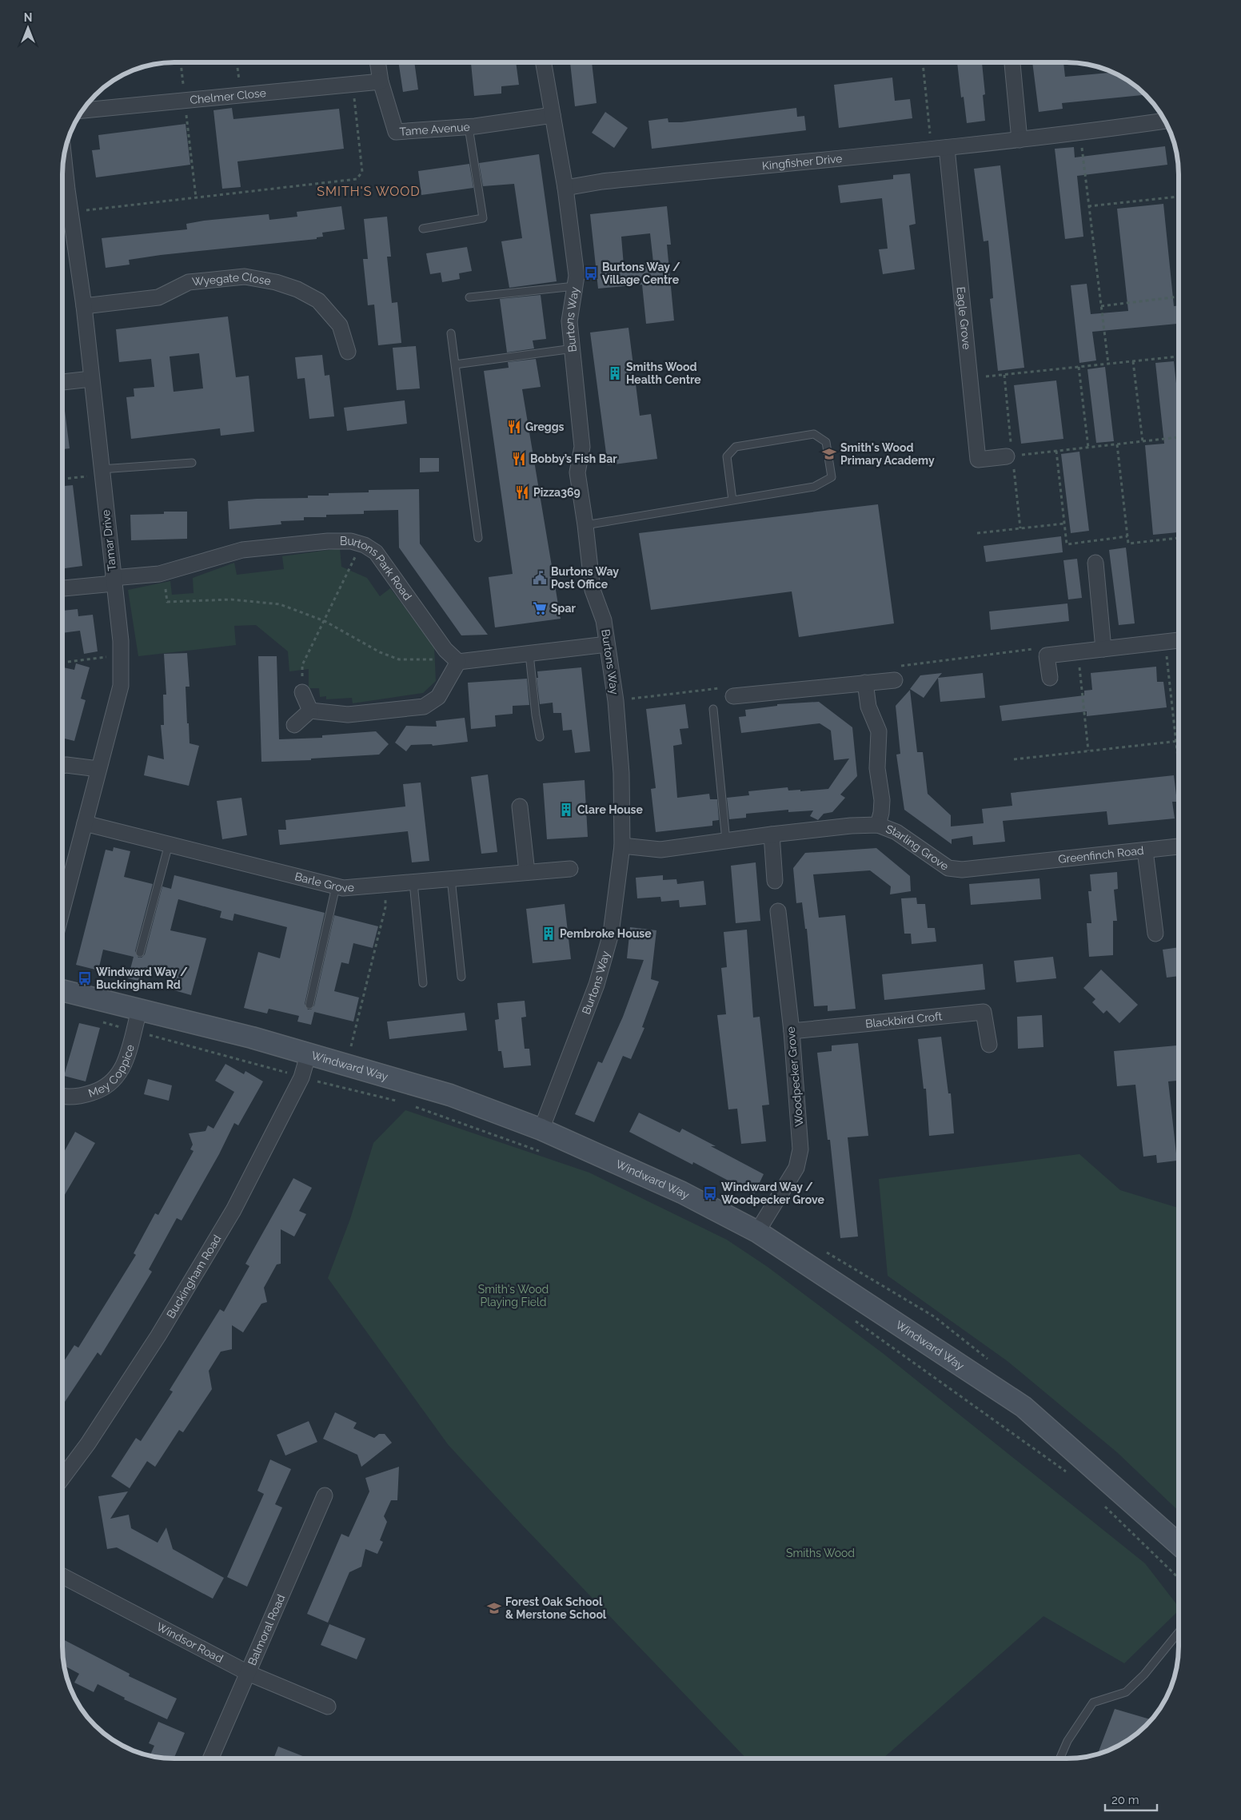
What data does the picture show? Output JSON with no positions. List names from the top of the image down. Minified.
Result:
{"streets":{"street":["Chelmer Close","Tame Avenue","Kingfisher Drive","Wyegate Close","Eagle Grove","Burtons Way","Tamar Drive","Burtons Park Road","Starling Grove","Greenfinch Road","Barle Grove","Blackbird Croft","Windward Way","Mey Coppice","Woodpecker Grove","Buckingham Road","Balmoral Road","Windsor Road"]},"crossings":[["Chelmer Close","Tame Avenue"],["Kingfisher Drive","Eagle Grove"],["Kingfisher Drive","Burtons Way"],["Wyegate Close","Tamar Drive"],["Burtons Way","Starling Grove"],["Burtons Way","Windward Way"],["Tamar Drive","Burtons Park Road"],["Tamar Drive","Barle Grove"],["Starling Grove","Greenfinch Road"],["Blackbird Croft","Woodpecker Grove"],["Windward Way","Mey Coppice"],["Windward Way","Woodpecker Grove"],["Windward Way","Buckingham Road"],["Balmoral Road","Windsor Road"]],"districts":["SMITH'S WOOD"],"parks":["Smith's Wood Playing Field","Smiths Wood"],"places":{"bus stop":["Burtons Way / Village Centre","Windward Way / Buckingham Rd","Windward Way / Woodpecker Grove"],"building":["Smiths Wood Health Centre","Clare House","Pembroke House"],"restaurant":["Greggs","Bobby’s Fish Bar","Pizza369"],"school or university":["Smith's Wood Primary Academy","Forest Oak School & Merstone School"],"public building":["Burtons Way Post Office"],"supermarket":["Spar"]},"scale_bar":"20 m","north":"top"}
